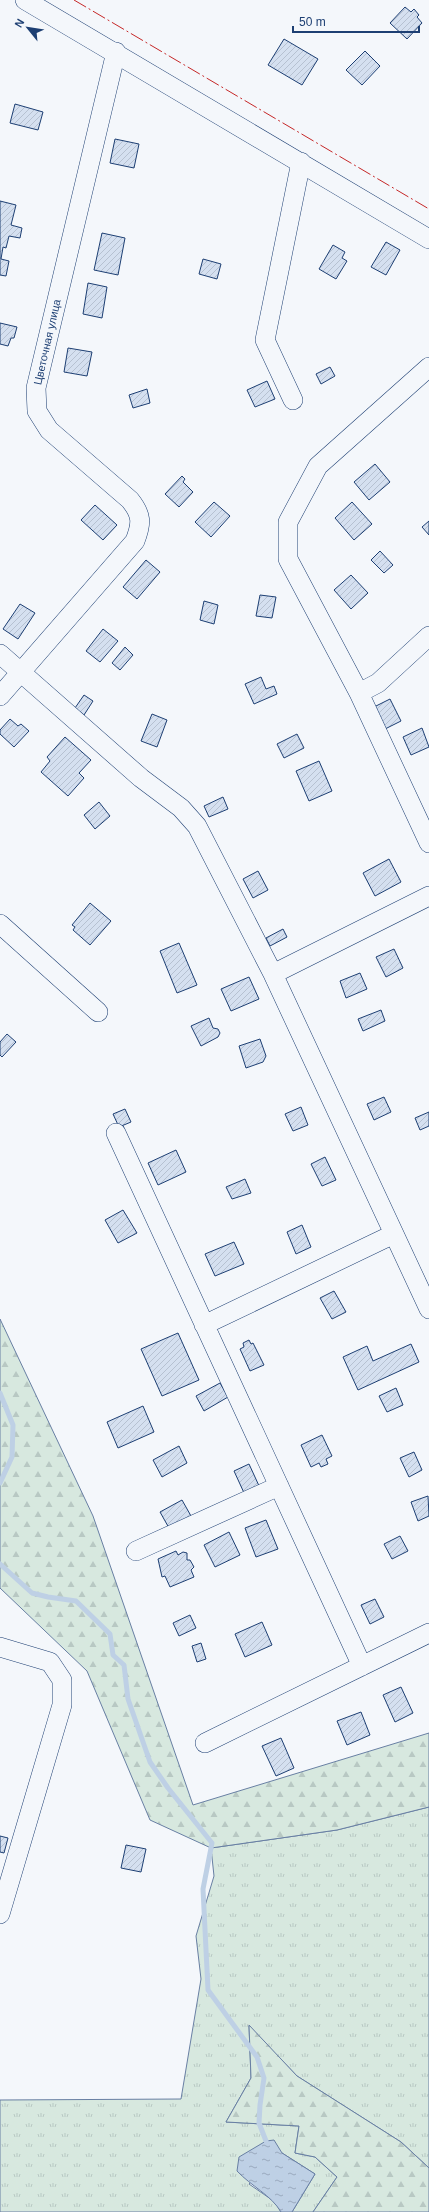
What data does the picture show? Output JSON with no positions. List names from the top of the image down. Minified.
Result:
{"streets":{"street":["Цветочная улица"]},"scale_bar":"50 m","north":"top left"}
